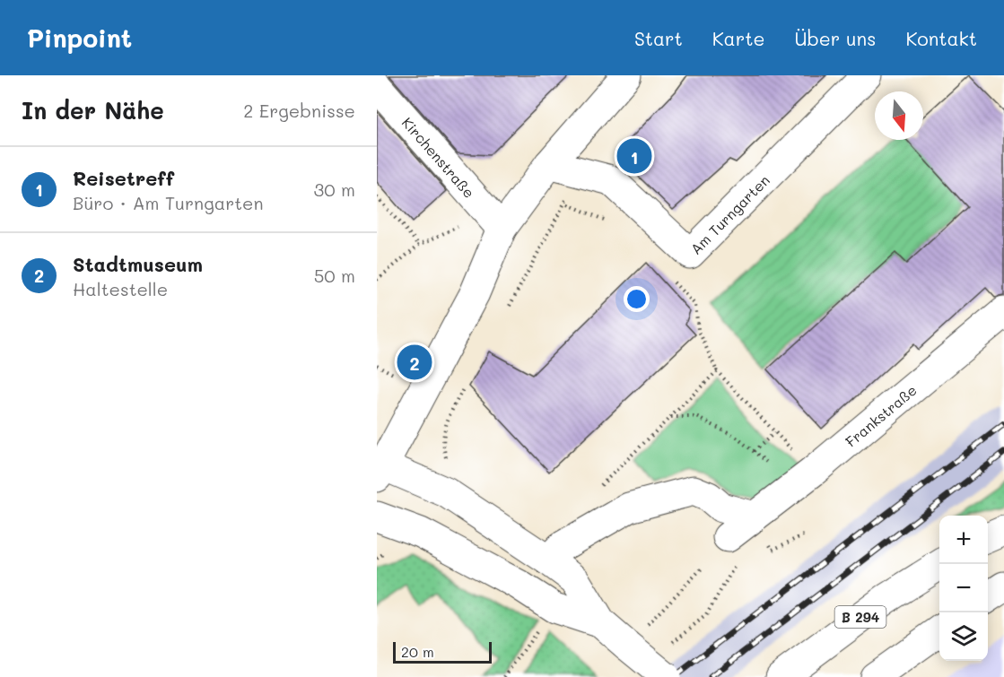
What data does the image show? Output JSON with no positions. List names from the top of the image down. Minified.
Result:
{"streets":{"street":["Kirchenstraße","Am Turngarten","Frankstraße","B 294"]},"scale_bar":"20 m","north":"bottom","page":{"header":"Pinpoint","nav":["Start","Karte","Über uns","Kontakt"],"heading":["In der Nähe","2 Ergebnisse"],"pins":["1","2"],"list":[{"mark":"1","name":"Reisetreff","note":"Büro · Am Turngarten","value":"30 m"},{"mark":"2","name":"Stadtmuseum","note":"Haltestelle","value":"50 m"}],"map_buttons":["+","−"],"scale":"20 m"}}
